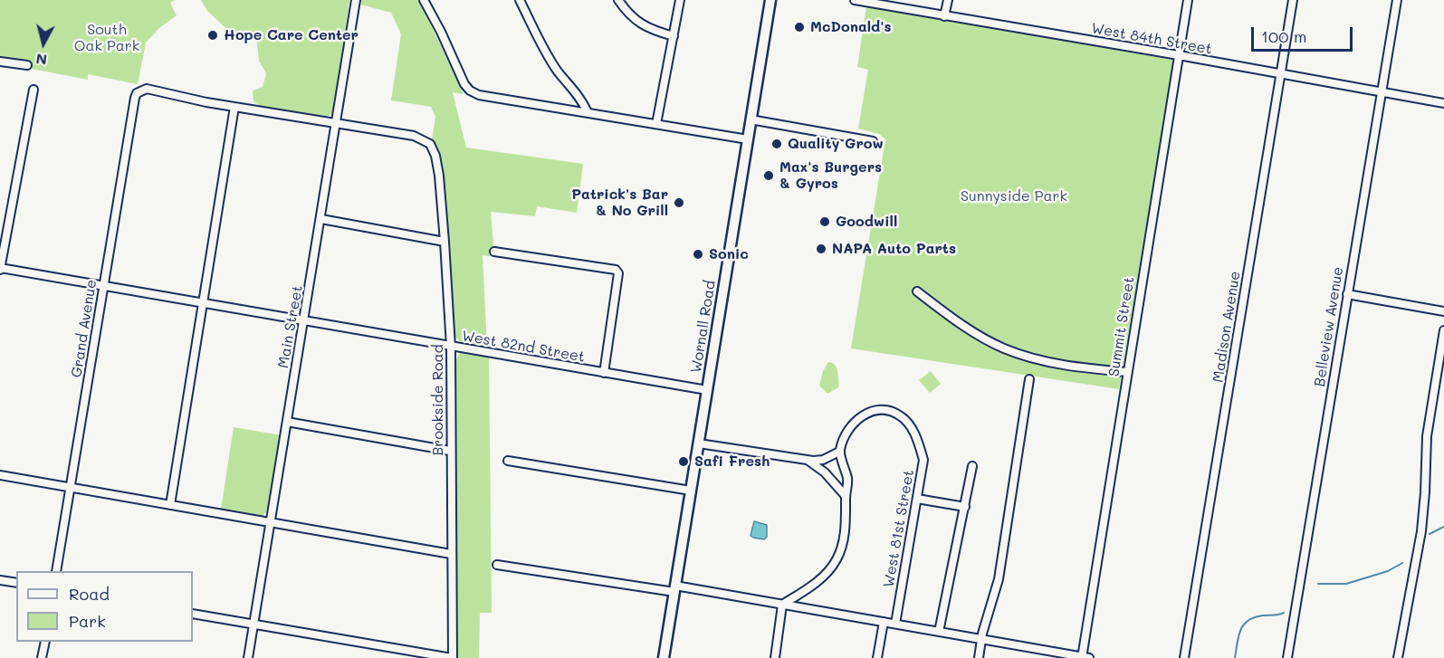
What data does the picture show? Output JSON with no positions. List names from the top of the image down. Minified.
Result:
{"streets":{"main road":["Wornall Road"],"street":["West 84th Street","Main Street","Summit Street","Madison Avenue","Belleview Avenue","Grand Avenue","West 82nd Street","Brookside Road","West 81st Street"]},"crossings":[["West 84th Street","Summit Street"],["West 84th Street","Madison Avenue"],["West 84th Street","Belleview Avenue"],["Main Street","West 82nd Street"],["Main Street","Brookside Road"],["Wornall Road","West 82nd Street"],["Grand Avenue","West 82nd Street"],["West 82nd Street","Brookside Road"]],"parks":["South Oak Park","Sunnyside Park"],"places":["McDonald's","Hope Care Center","Quality Grow","Max's Burgers & Gyros","Patrick's Bar & No Grill","Goodwill","NAPA Auto Parts","Sonic","Safi Fresh"],"legend":["Road","Park"],"scale_bar":"100 m","north":"bottom"}
